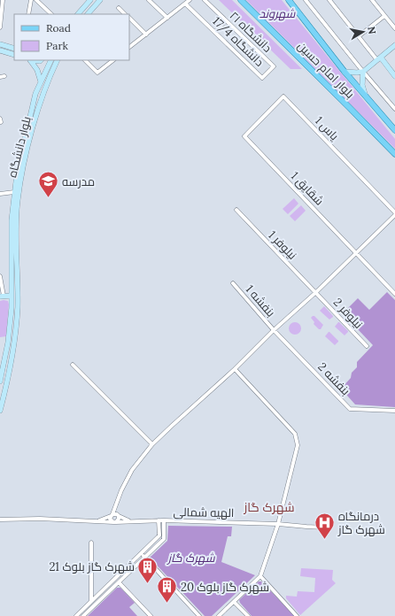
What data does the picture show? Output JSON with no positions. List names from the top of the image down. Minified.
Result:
{"streets":{"main road":["بلوار امام حسین","بلوار دانشگاه"],"street":["دانشگاه ۲۱","دانشگاه 17/4","یاس 1","شقایق 1","نیلوفر 1","بنفشه 1","نیلوفر 2","بنفشه 2","الهیه شمالی"]},"crossings":[["دانشگاه ۲۱","دانشگاه 17/4"],["یاس 1","شقایق 1"],["نیلوفر 1","نیلوفر 2"],["بنفشه 1","بنفشه 2"]],"districts":["شهرک گاز"],"parks":["شهروند","شهرک گاز"],"places":{"school or university":["مدرسه"],"hospital":["درمانگاه شهرک گاز"],"building":["شهرک گاز بلوک 21","شهرک گاز بلوک 20"]},"legend":["Road","Park"],"north":"right"}
